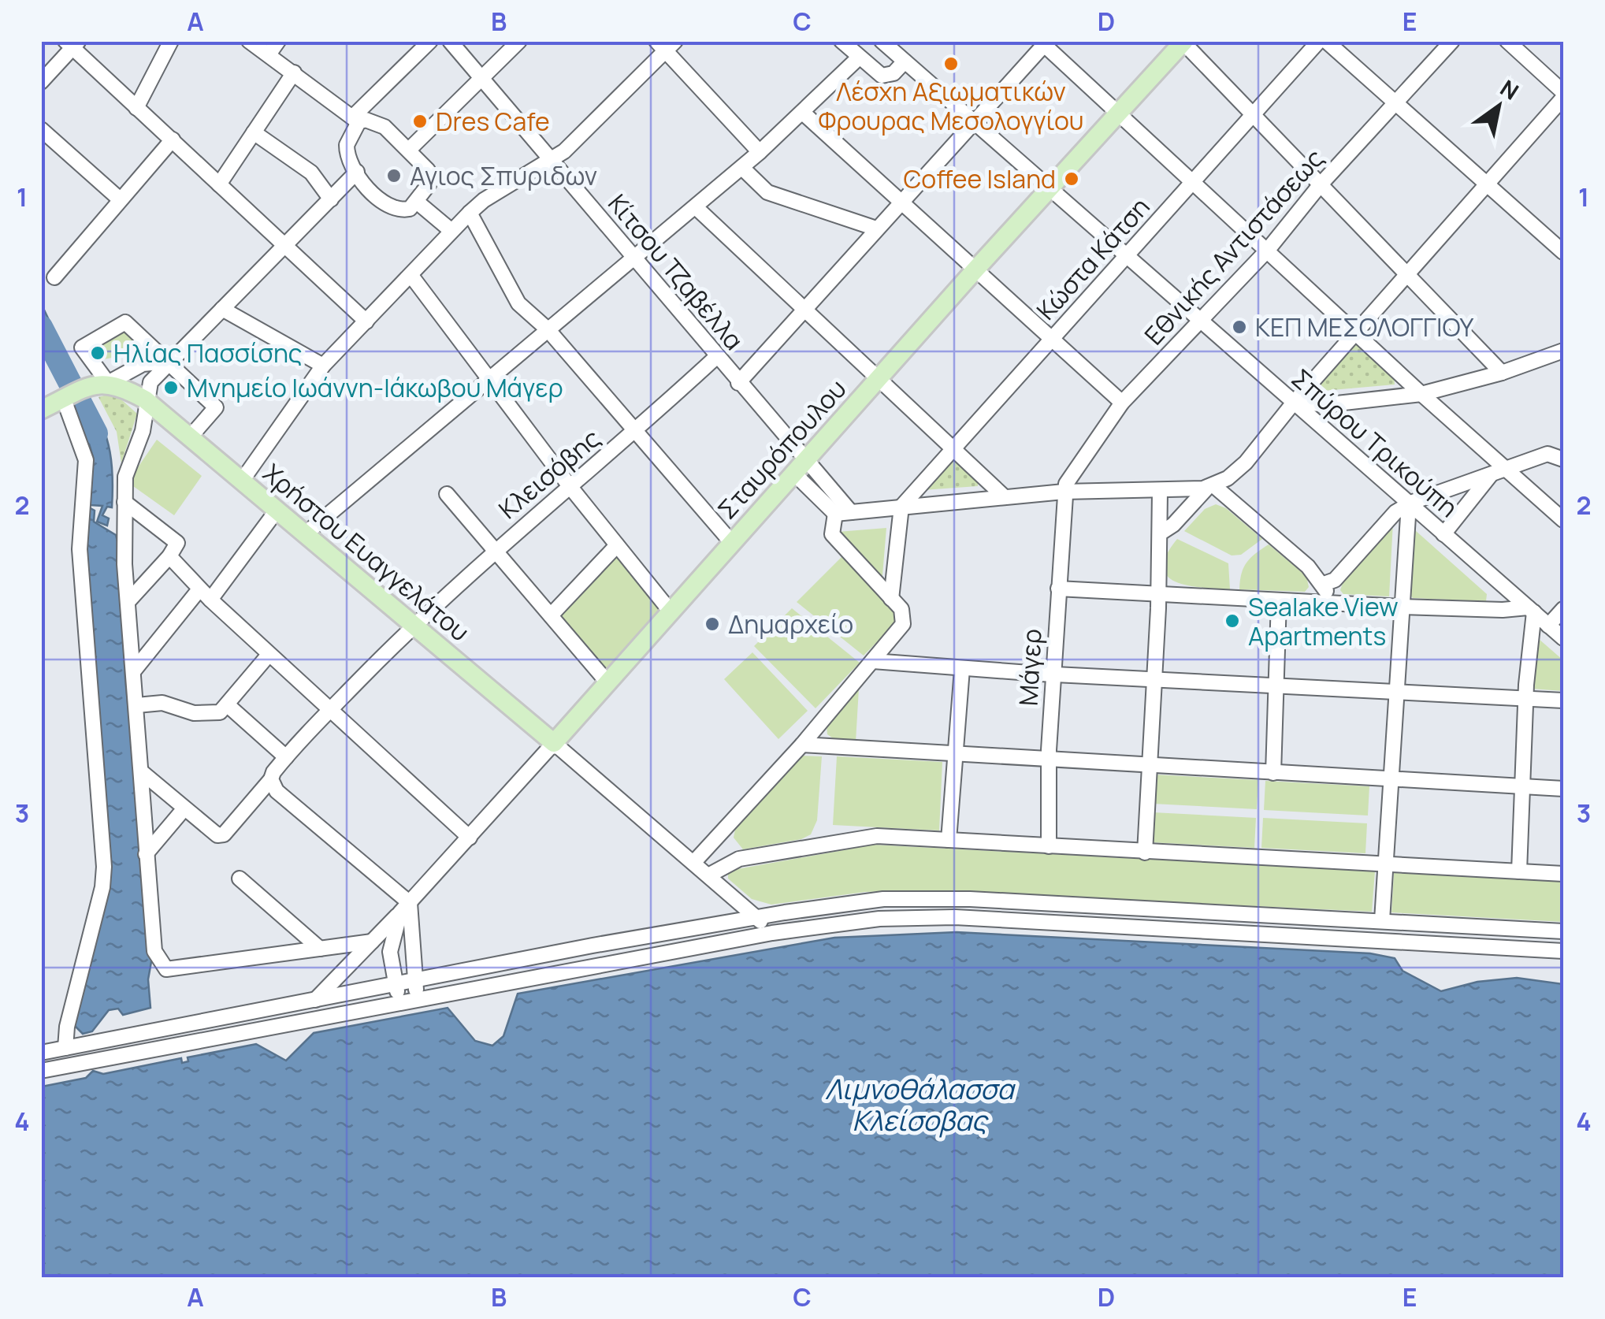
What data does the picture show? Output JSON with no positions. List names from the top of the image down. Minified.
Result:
{"streets":{"main road":["Σταυρόπουλου","Χρήστου Ευαγγελάτου"],"street":["Εθνικής Αντιστάσεως","Κώστα Κάτση","Κίτσου Τζαβέλλα","Σπύρου Τρικούπη","Κλεισόβης","Μάγερ"]},"crossings":[["Εθνικής Αντιστάσεως","Σπύρου Τρικούπη"],["Εθνικής Αντιστάσεως","Μάγερ"],["Κώστα Κάτση","Σπύρου Τρικούπη"],["Κίτσου Τζαβέλλα","Σταυρόπουλου"],["Κίτσου Τζαβέλλα","Κλεισόβης"],["Σπύρου Τρικούπη","Σταυρόπουλου"],["Σταυρόπουλου","Χρήστου Ευαγγελάτου"],["Κλεισόβης","Χρήστου Ευαγγελάτου"]],"water":["Λιμνοθάλασσα Κλείσοβας"],"places":["Λέσχη Αξιωματικών Φρουρας Μεσολογγίου","Dres Cafe","Αγιος Σπυριδων","Coffee Island","ΚΕΠ ΜΕΣΟΛΟΓΓΙΟΥ","Ηλίας Πασσίσης","Μνημείο Ιωάννη-Ιάκωβου Μάγερ","Sealake View Apartments","Δημαρχείο"],"north":"top right","grid":{"columns":["A","B","C","D","E"],"rows":["1","2","3","4"]}}
